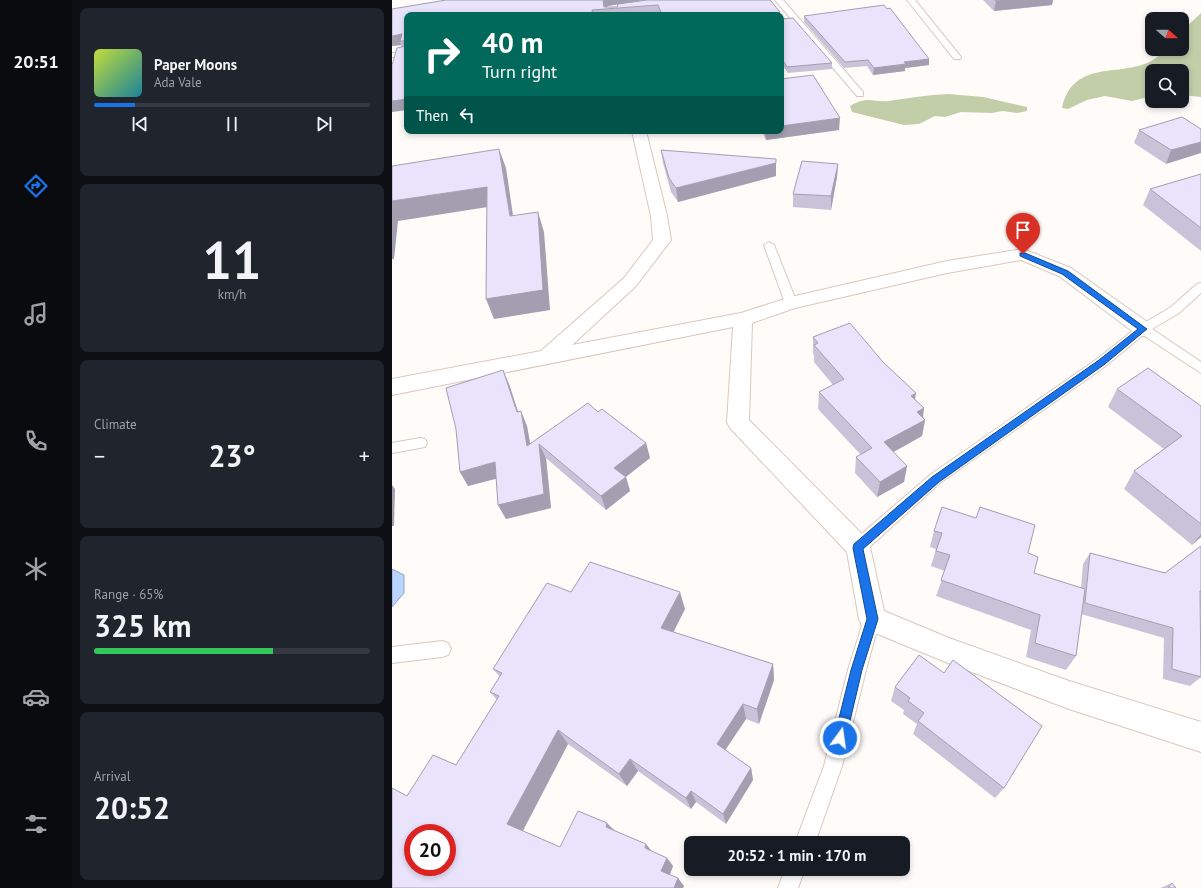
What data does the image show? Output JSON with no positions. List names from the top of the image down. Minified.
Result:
{"north":"right","page":{"tabs":"20:51","turn":["40 m","Turn right"],"song":["Paper Moons","Ada Vale"],"then":"Then","tile":[["11","km/h"],"Climate",["Range · 65%","325 km"],["Arrival","20:52"]],"heat":["−","23°","+"],"limit":"20","trip":"20:52 · 1 min · 170 m"}}
